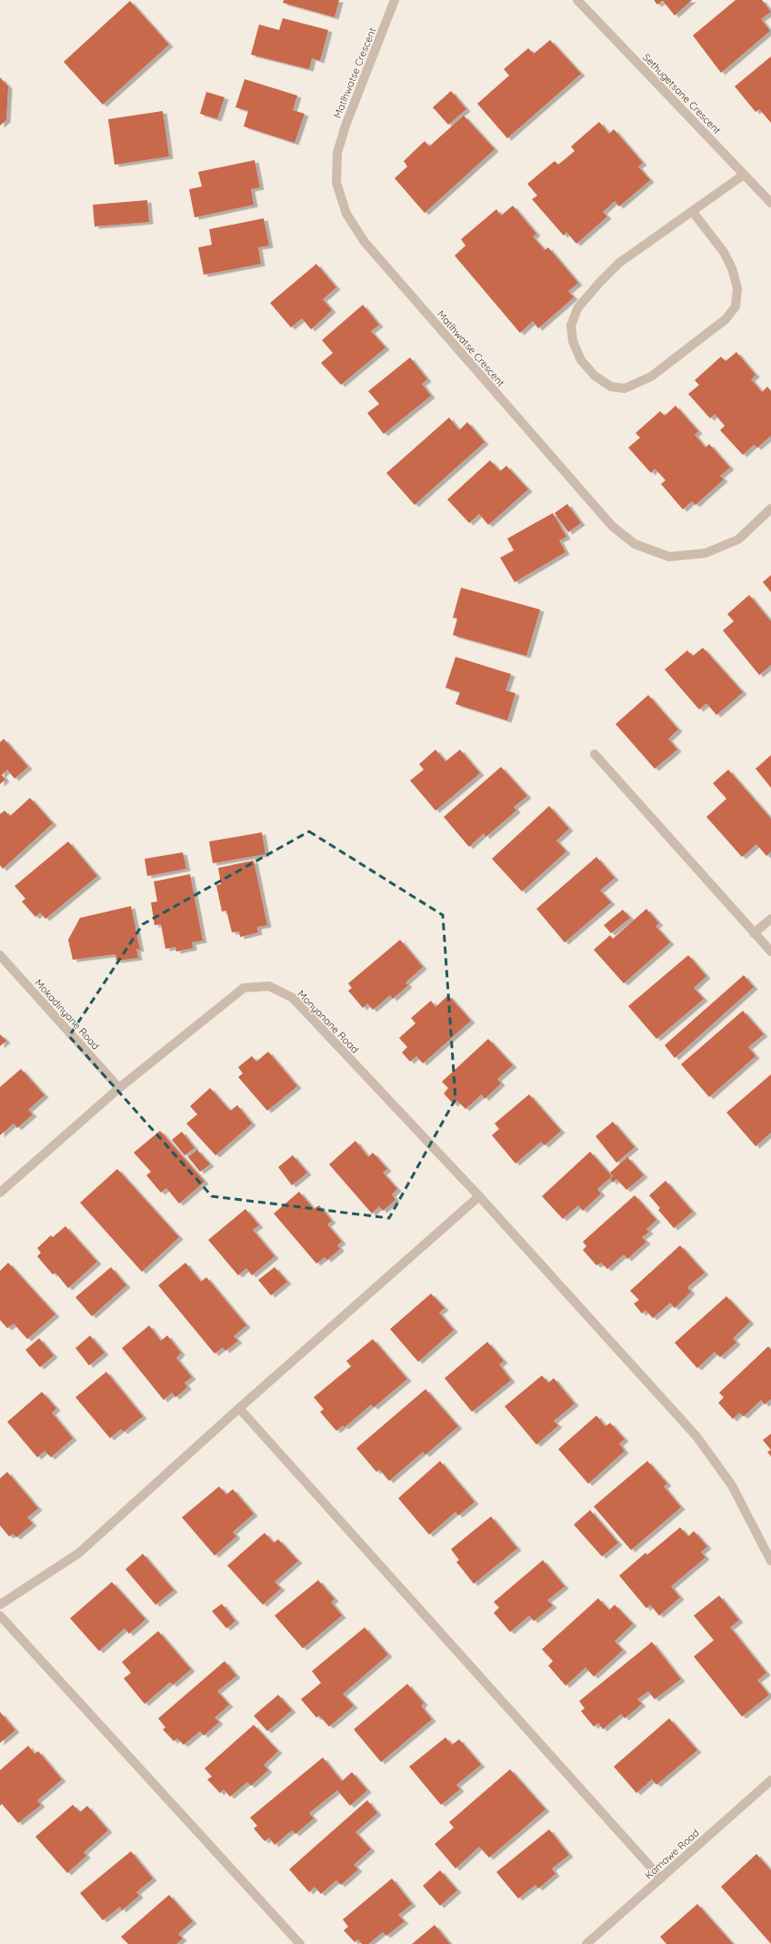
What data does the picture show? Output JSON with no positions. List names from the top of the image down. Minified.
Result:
{"streets":{"street":["Matlhwatse Crescent","Sethugetsane Crescent","Mokadinyane Road","Monyanane Road","Kamawe Road"]},"crossings":[["Mokadinyane Road","Monyanane Road"]]}
